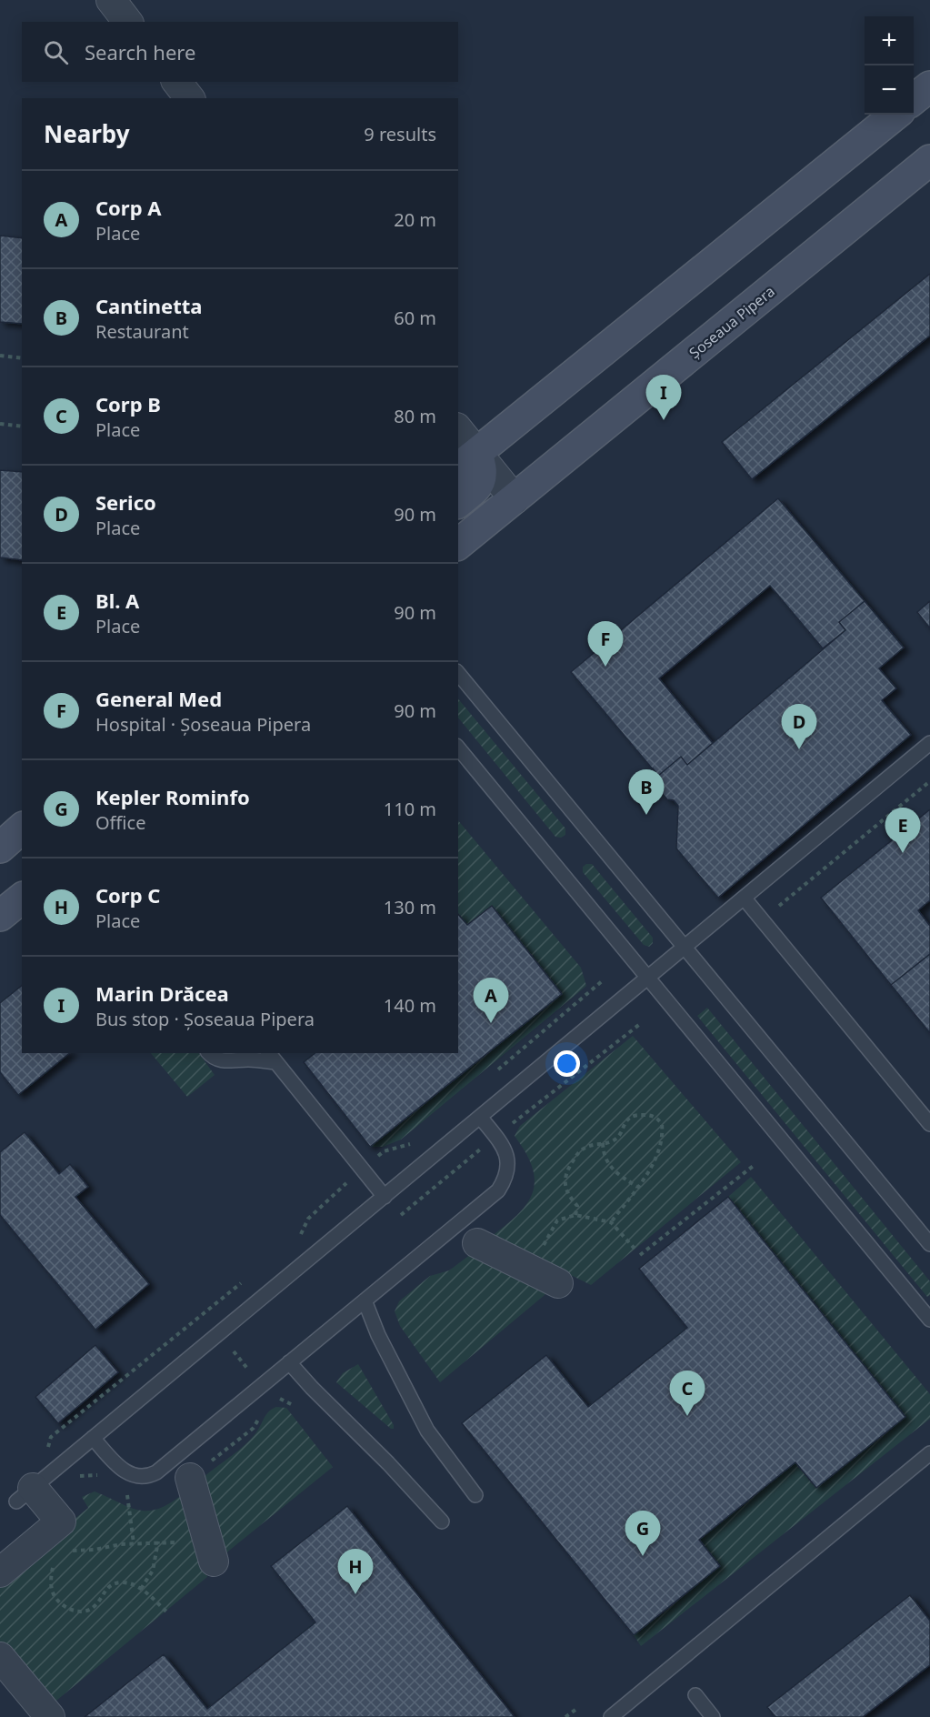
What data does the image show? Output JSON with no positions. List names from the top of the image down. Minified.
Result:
{"streets":{"main road":["Șoseaua Pipera"]},"page":{"map_buttons":["+","−"],"search":"Search here","heading":["Nearby","9 results"],"list":[{"mark":"A","name":"Corp A","note":"Place","value":"20 m"},{"mark":"B","name":"Cantinetta","note":"Restaurant","value":"60 m"},{"mark":"C","name":"Corp B","note":"Place","value":"80 m"},{"mark":"D","name":"Serico","note":"Place","value":"90 m"},{"mark":"E","name":"Bl. A","note":"Place","value":"90 m"},{"mark":"F","name":"General Med","note":"Hospital · Șoseaua Pipera","value":"90 m"},{"mark":"G","name":"Kepler Rominfo","note":"Office","value":"110 m"},{"mark":"H","name":"Corp C","note":"Place","value":"130 m"},{"mark":"I","name":"Marin Drăcea","note":"Bus stop · Șoseaua Pipera","value":"140 m"}],"pins":["I","F","D","B","E","A","C","G","H"]}}
